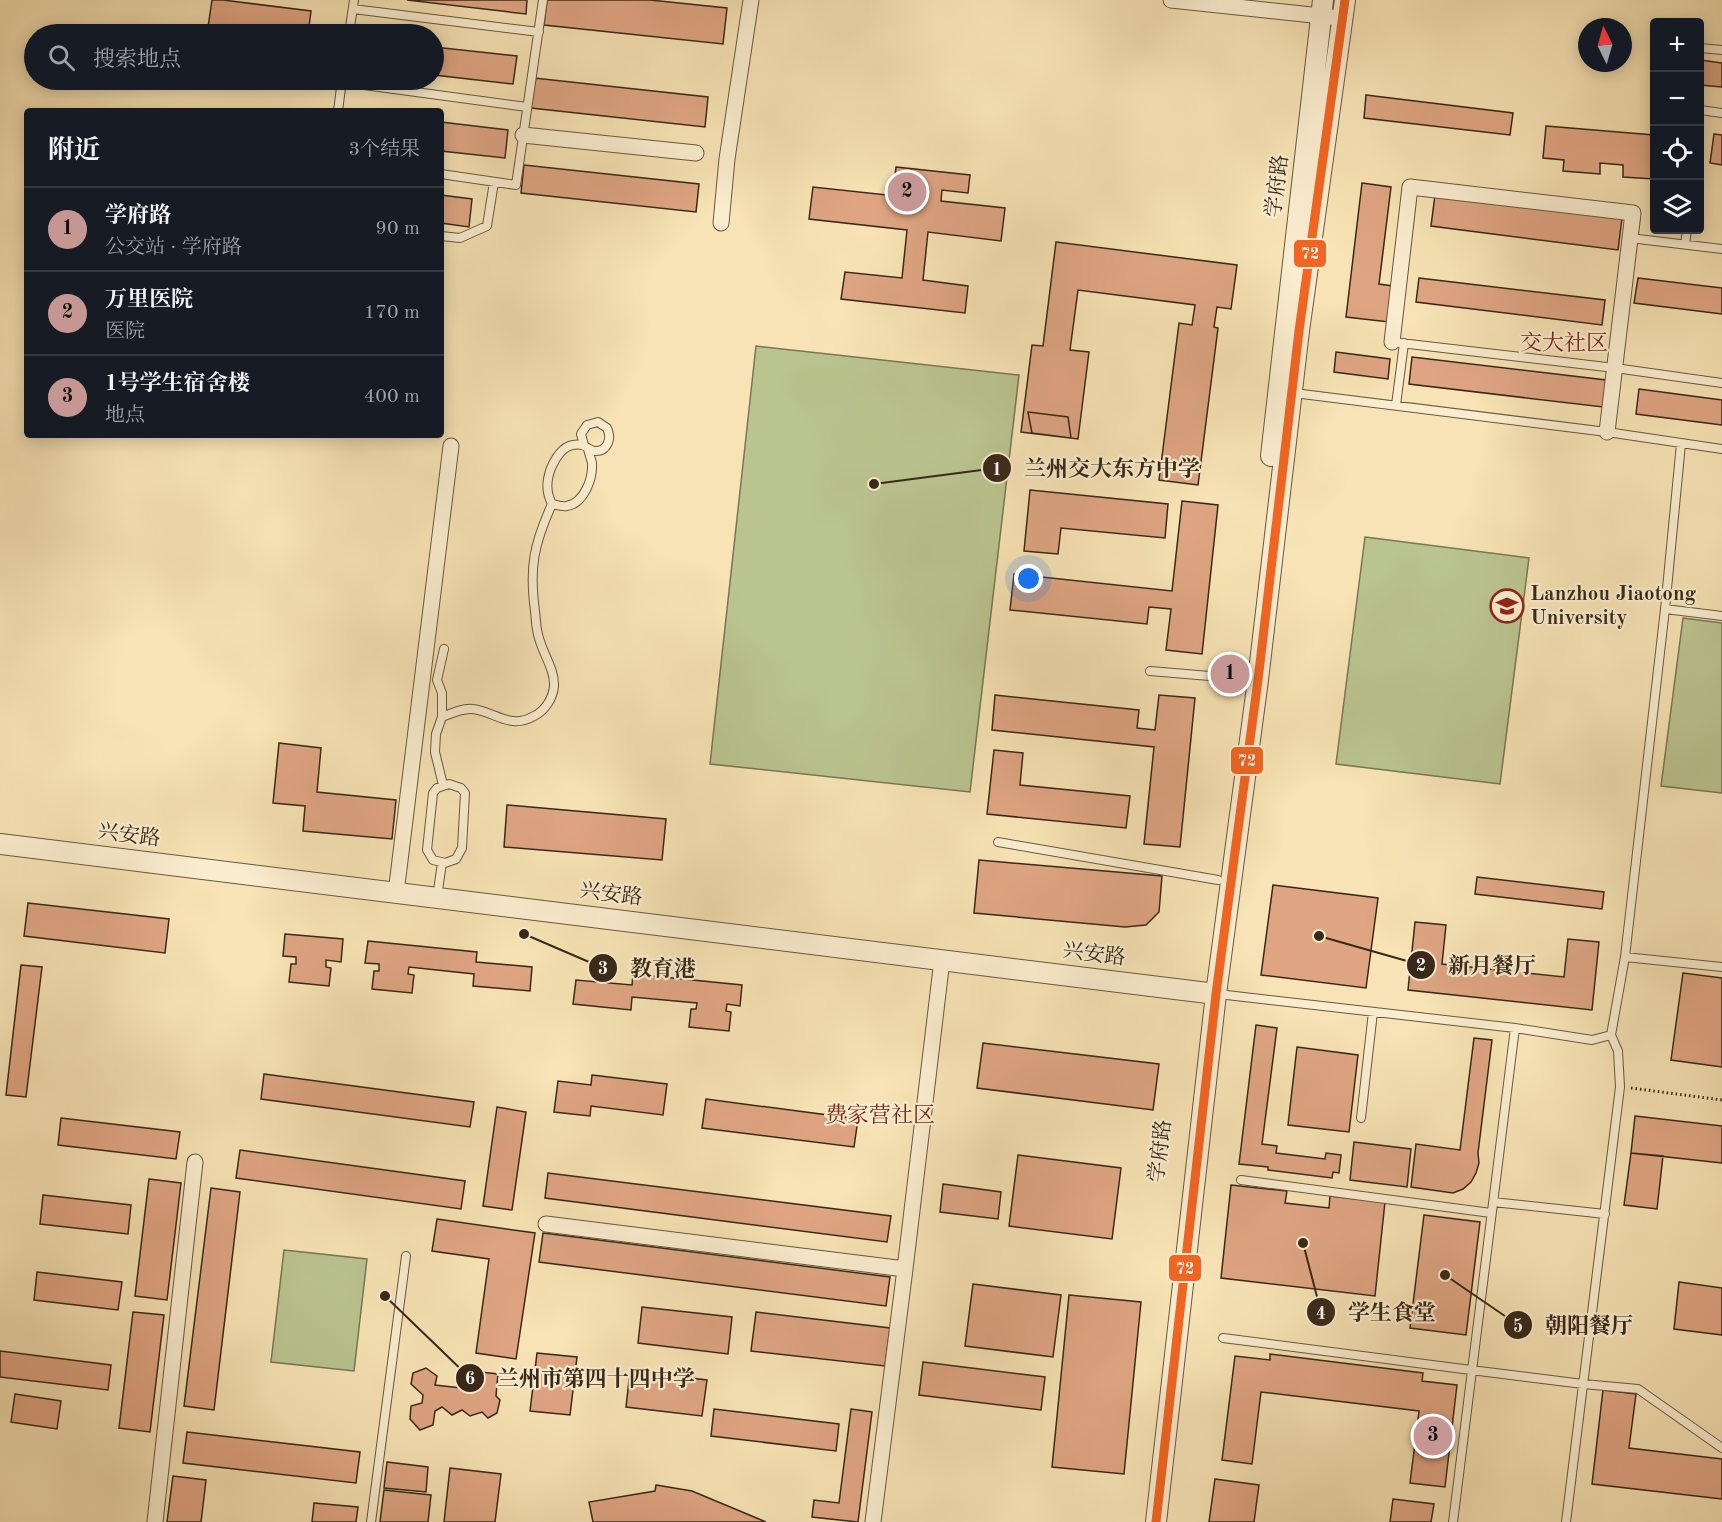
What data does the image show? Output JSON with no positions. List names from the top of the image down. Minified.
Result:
{"streets":{"street":["学府路","兴安路"]},"crossings":[["学府路","兴安路"]],"districts":["交大社区","费家营社区"],"places":{"other":["兰州交大东方中学","教育港","新月餐厅","学生食堂","朝阳餐厅","兰州市第四十四中学"],"school or university":["Lanzhou Jiaotong University"]},"lines":["transit line 72"],"north":"top","page":{"map_buttons":["+","−"],"search":"搜索地点","heading":["附近","3个结果"],"pins":["2","1","3"],"list":[{"mark":"1","name":"学府路","note":"公交站 · 学府路","value":"90 m"},{"mark":"2","name":"万里医院","note":"医院","value":"170 m"},{"mark":"3","name":"1号学生宿舍楼","note":"地点","value":"400 m"}]}}
